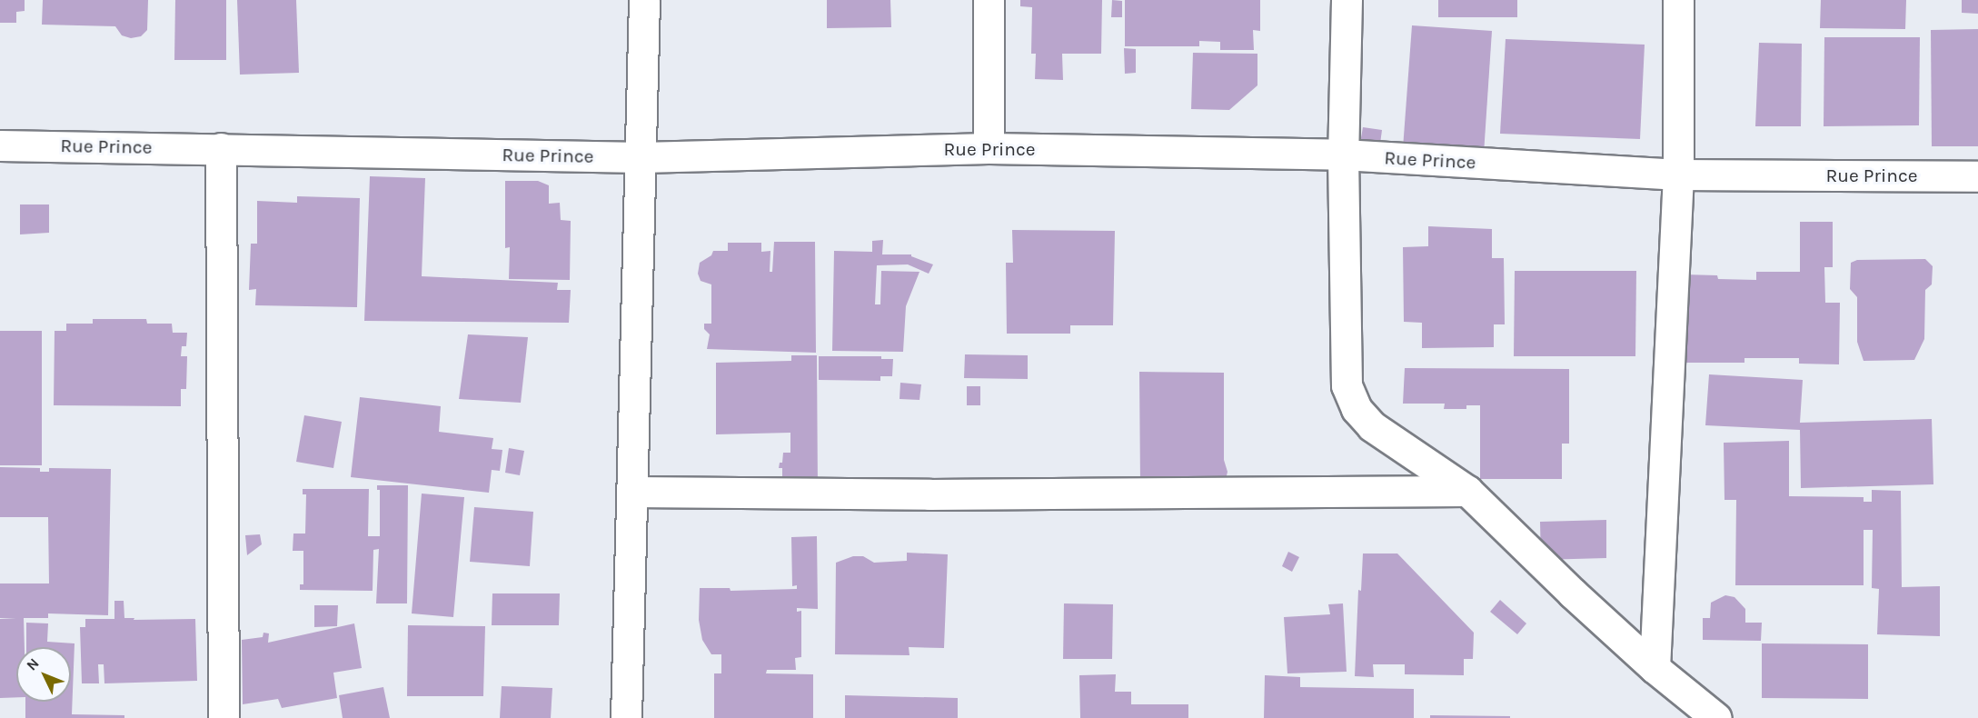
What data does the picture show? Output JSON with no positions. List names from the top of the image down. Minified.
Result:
{"streets":{"street":["Rue Prince"]},"north":"top left"}
